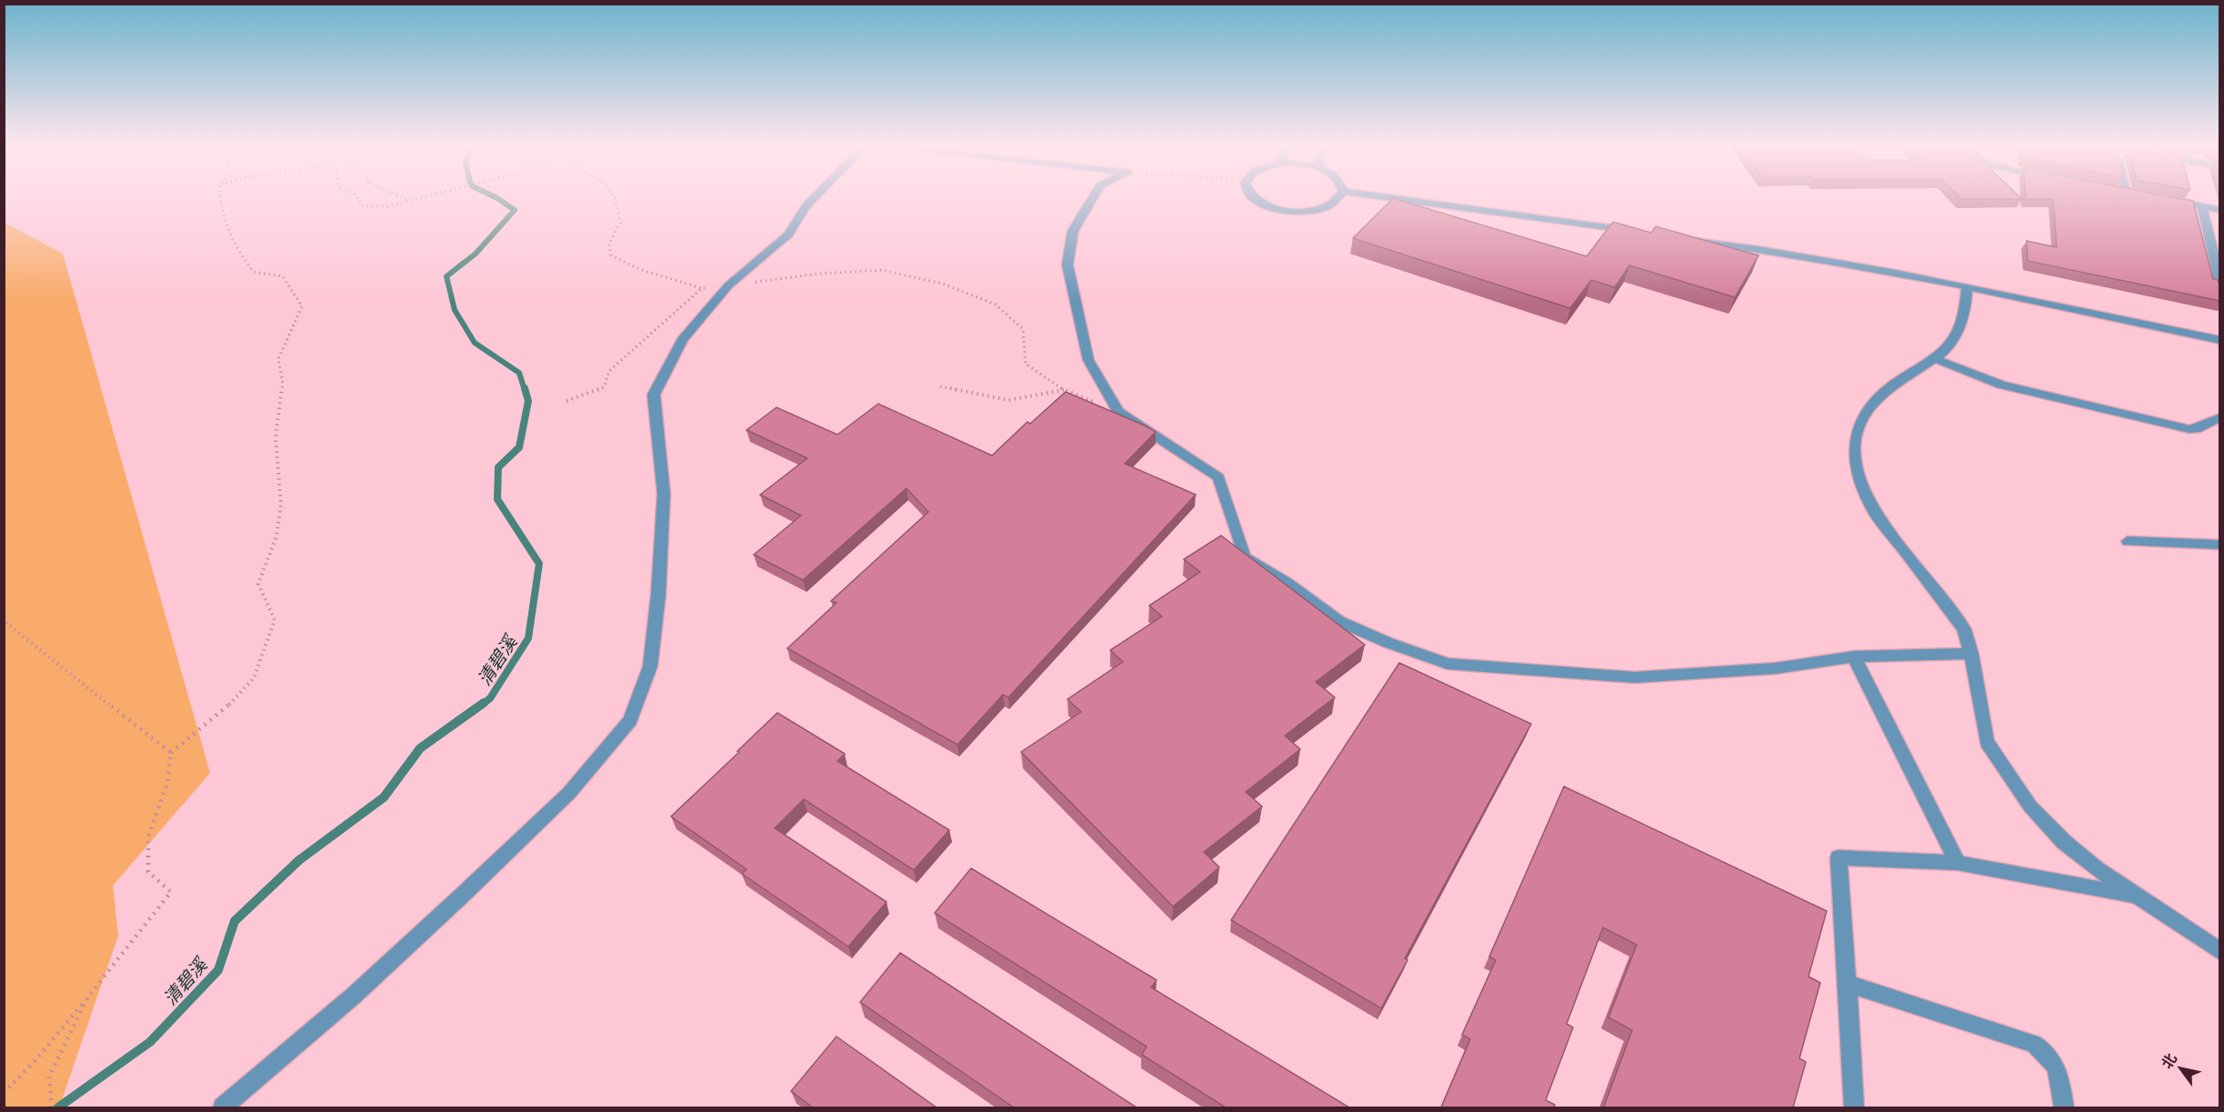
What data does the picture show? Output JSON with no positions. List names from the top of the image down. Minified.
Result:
{"water":["清碧溪"],"north":"top left"}
